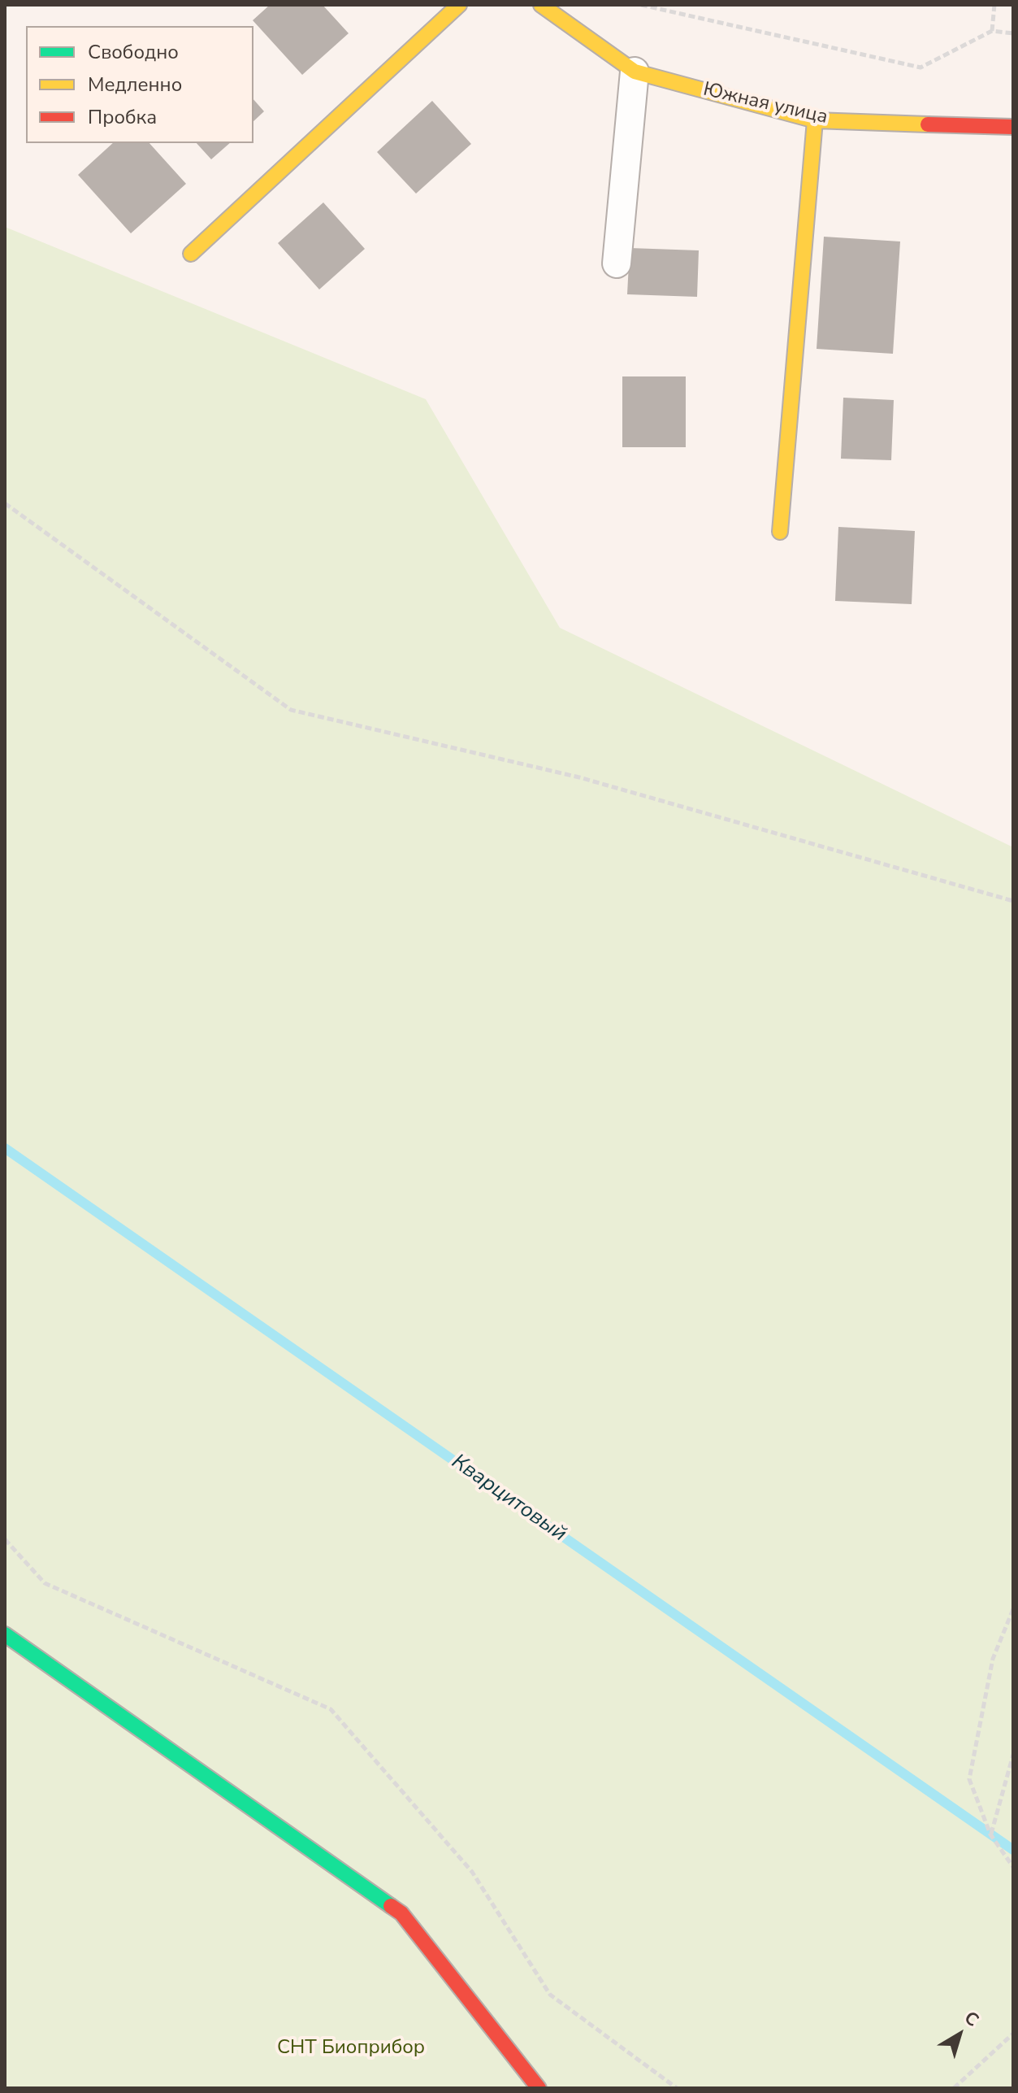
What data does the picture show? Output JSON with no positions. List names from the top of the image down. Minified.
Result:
{"streets":{"street":["Южная улица"]},"water":["Кварцитовый"],"parks":["СНТ Биоприбор"],"legend":["Свободно","Медленно","Пробка"],"north":"top right"}
